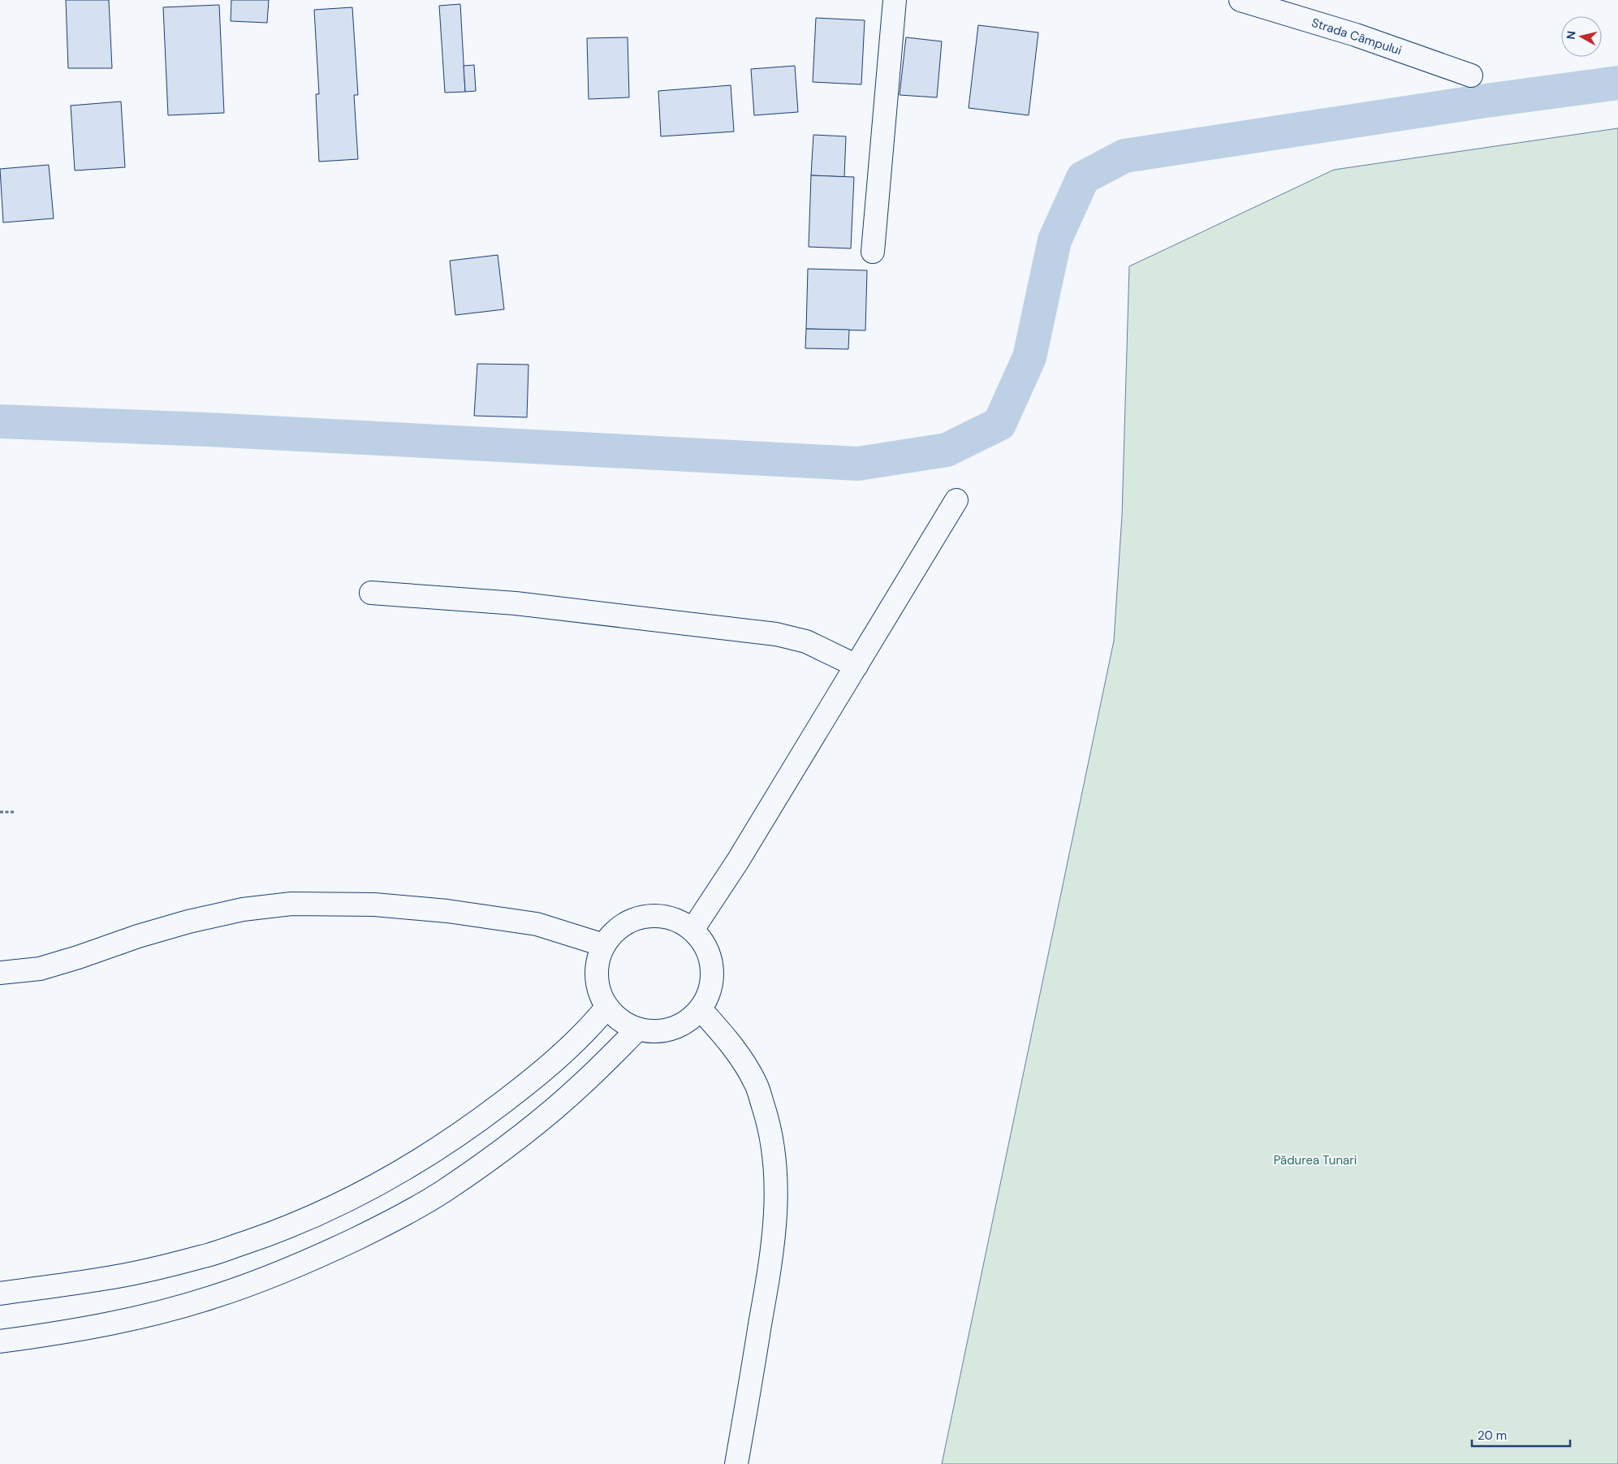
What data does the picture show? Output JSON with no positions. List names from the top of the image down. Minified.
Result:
{"streets":{"street":["Strada Câmpului"]},"parks":["Pădurea Tunari"],"scale_bar":"20 m","north":"left"}
